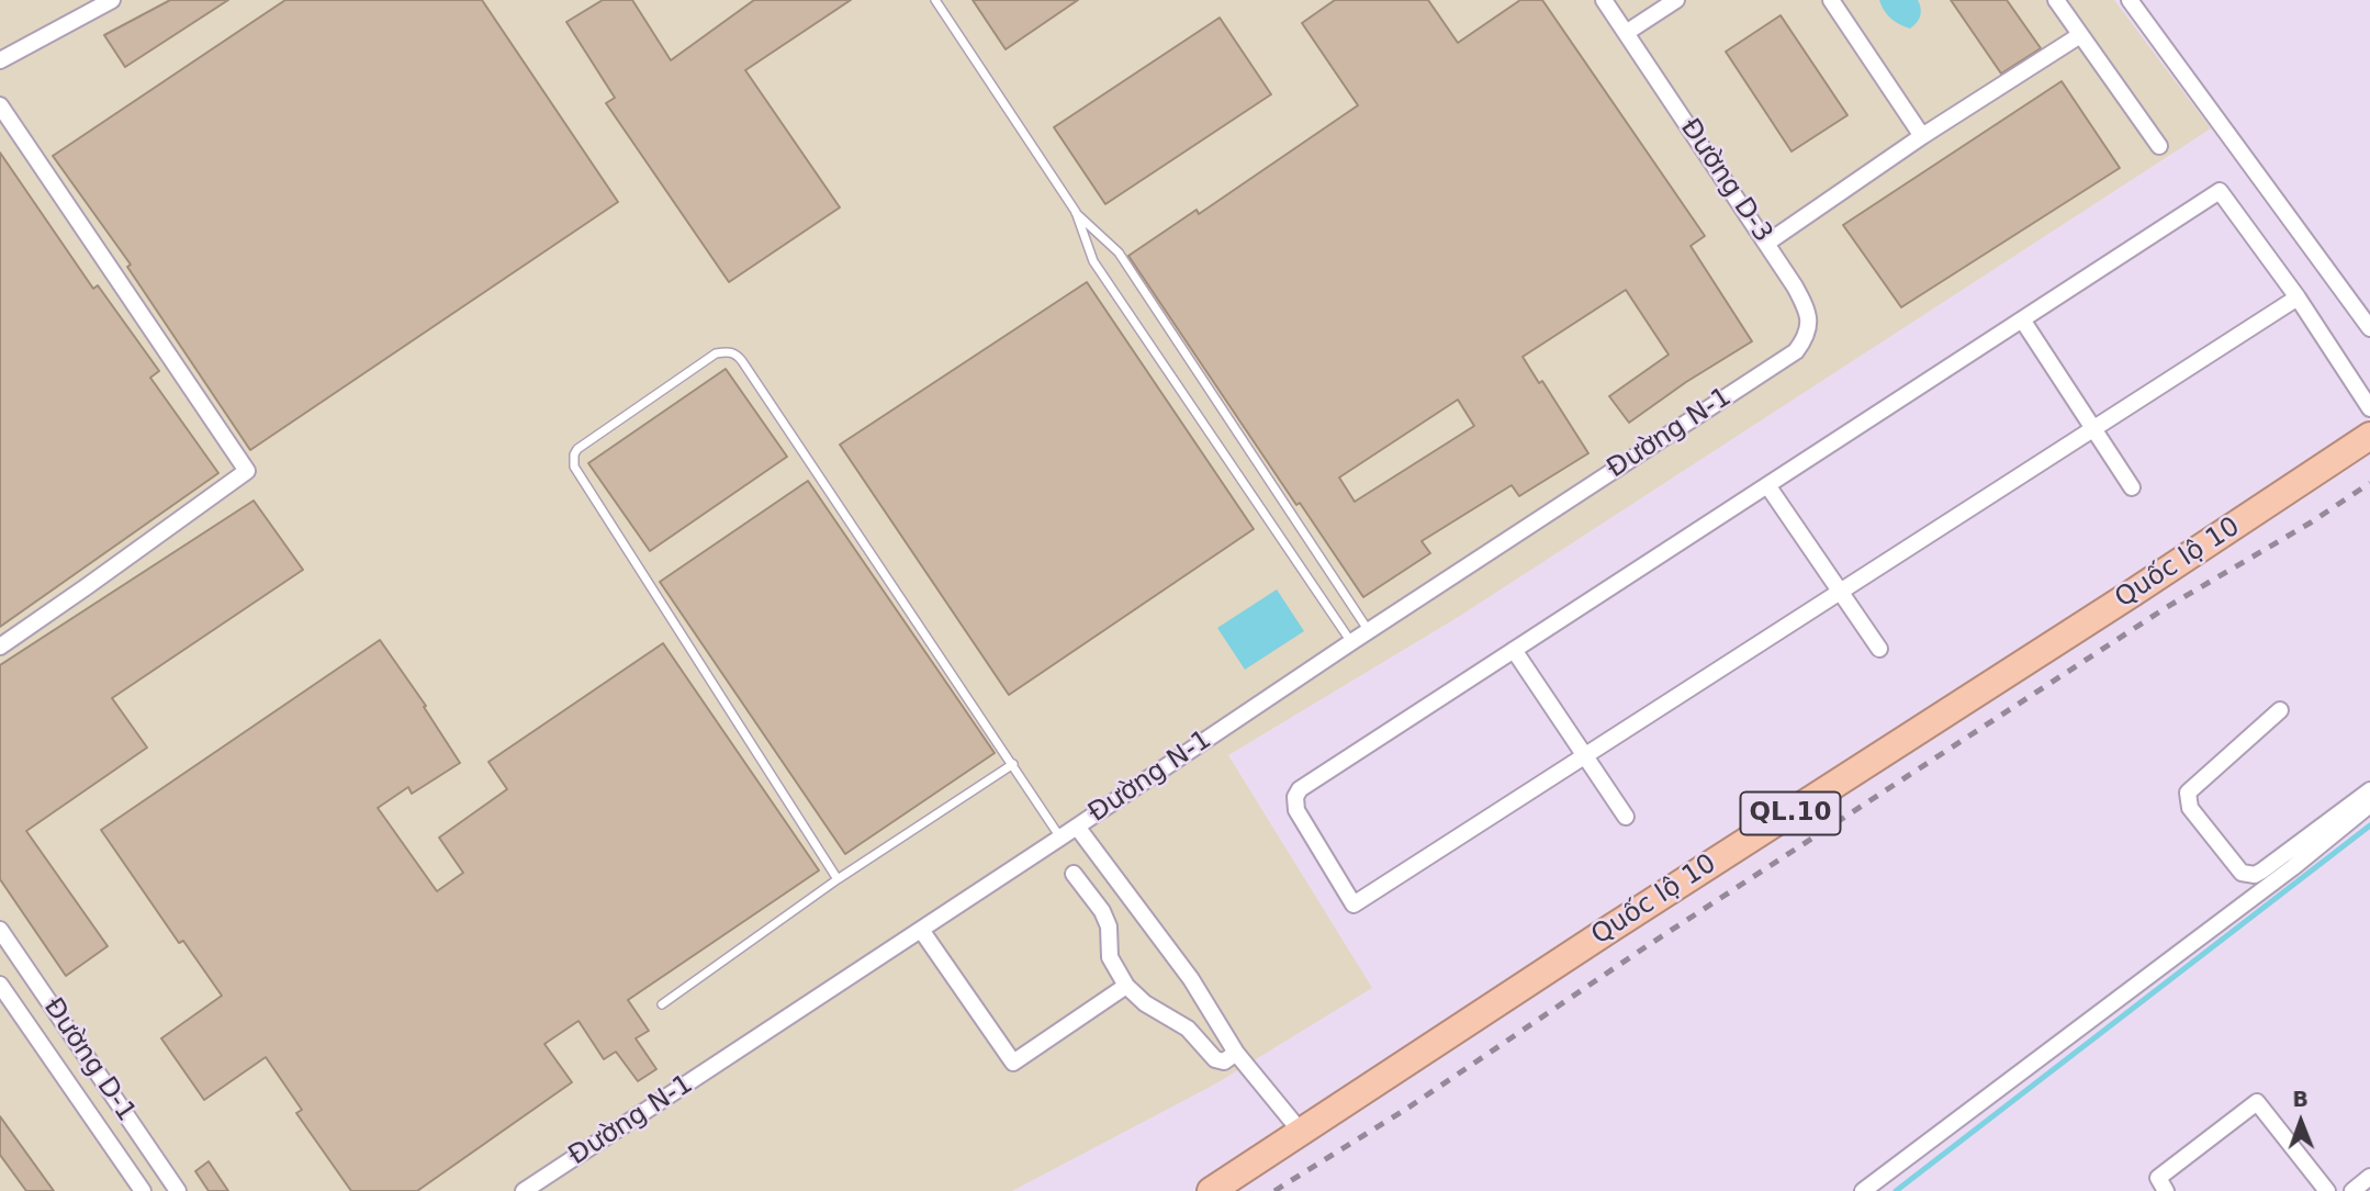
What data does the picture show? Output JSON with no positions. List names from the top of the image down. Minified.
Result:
{"streets":{"highway":["Quốc lộ 10","QL.10"],"street":["Đường D-3","Đường N-1","Đường D-1"]},"crossings":[["Đường D-3","Đường N-1"]],"north":"top"}
